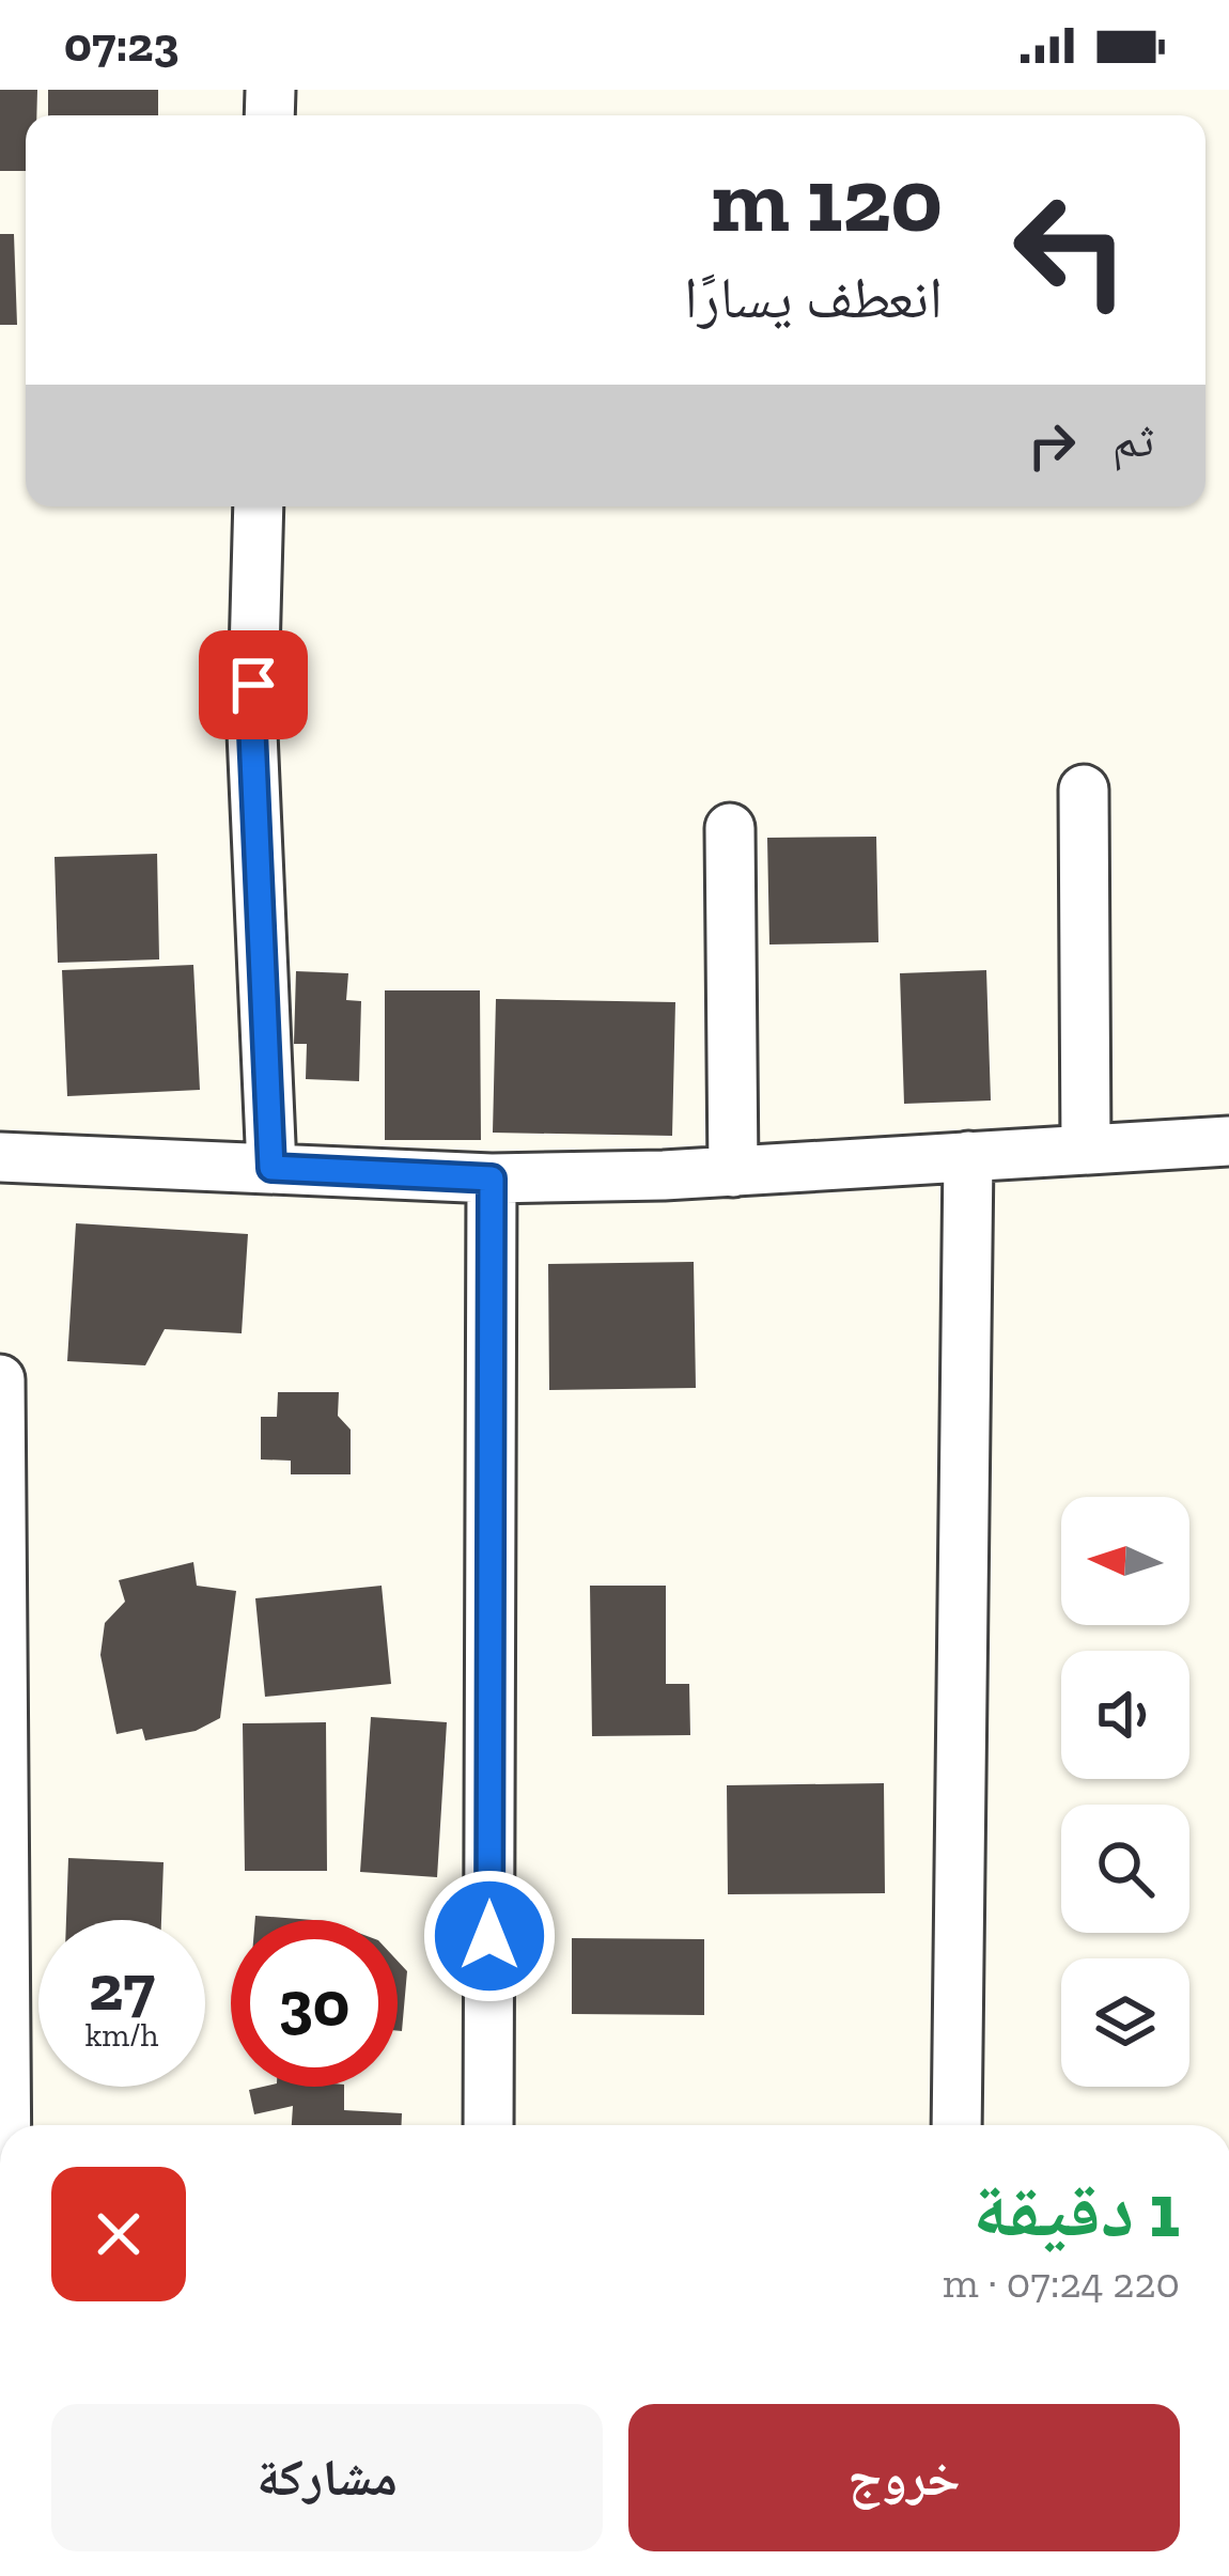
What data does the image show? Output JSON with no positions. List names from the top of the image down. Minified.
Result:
{"north":"left","page":{"status":"07:23","turn":["120 m","انعطف يسارًا"],"then":"ثم","speed":"27 km/h","limit":"30","heading":["1 دقيقة","220 m · 07:24"],"buttons":["خروج","مشاركة"]}}
